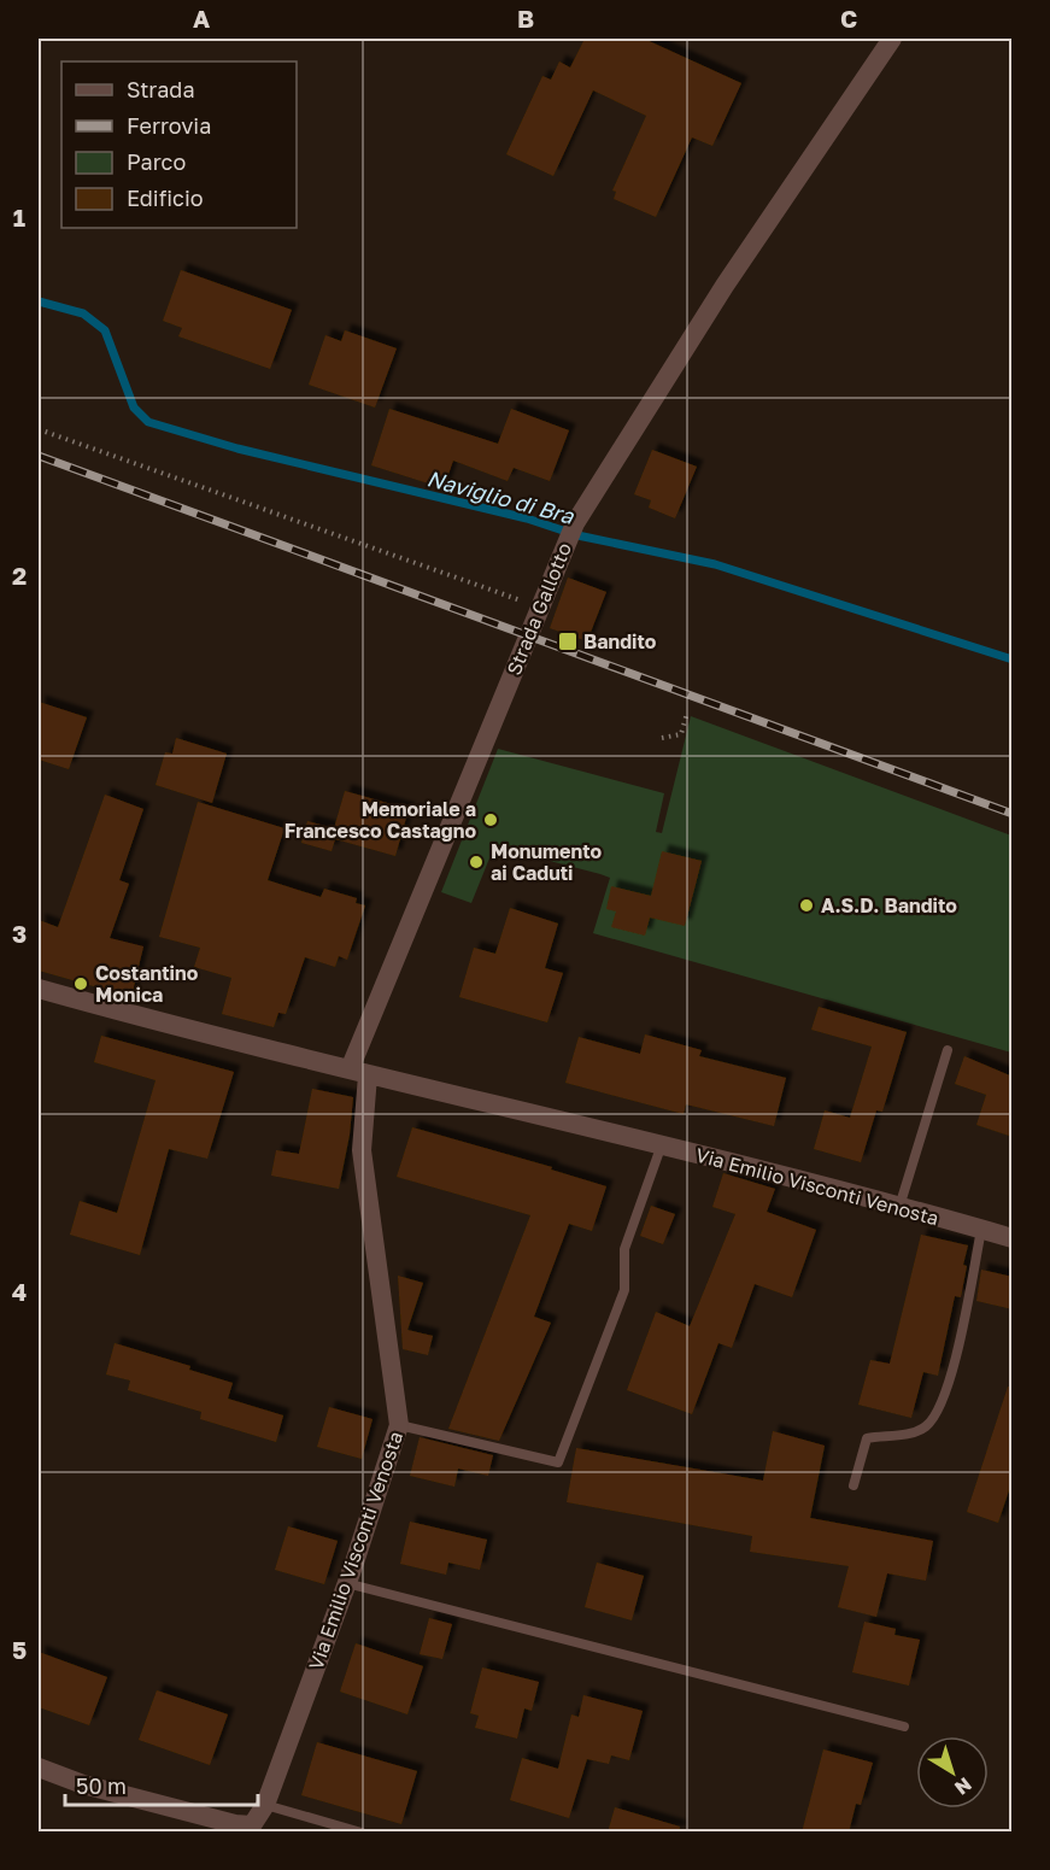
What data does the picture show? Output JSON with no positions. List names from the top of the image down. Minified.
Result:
{"streets":{"street":["Strada Gallotto","Via Emilio Visconti Venosta"]},"crossings":[["Strada Gallotto","Via Emilio Visconti Venosta"]],"water":["Naviglio di Bra"],"places":{"transit":["Bandito"],"other":["Memoriale a Francesco Castagno","Monumento ai Caduti","A.S.D. Bandito","Costantino Monica"]},"legend":["Strada","Ferrovia","Parco","Edificio"],"scale_bar":"50 m","north":"bottom right","grid":{"columns":["A","B","C"],"rows":["1","2","3","4","5"]}}
